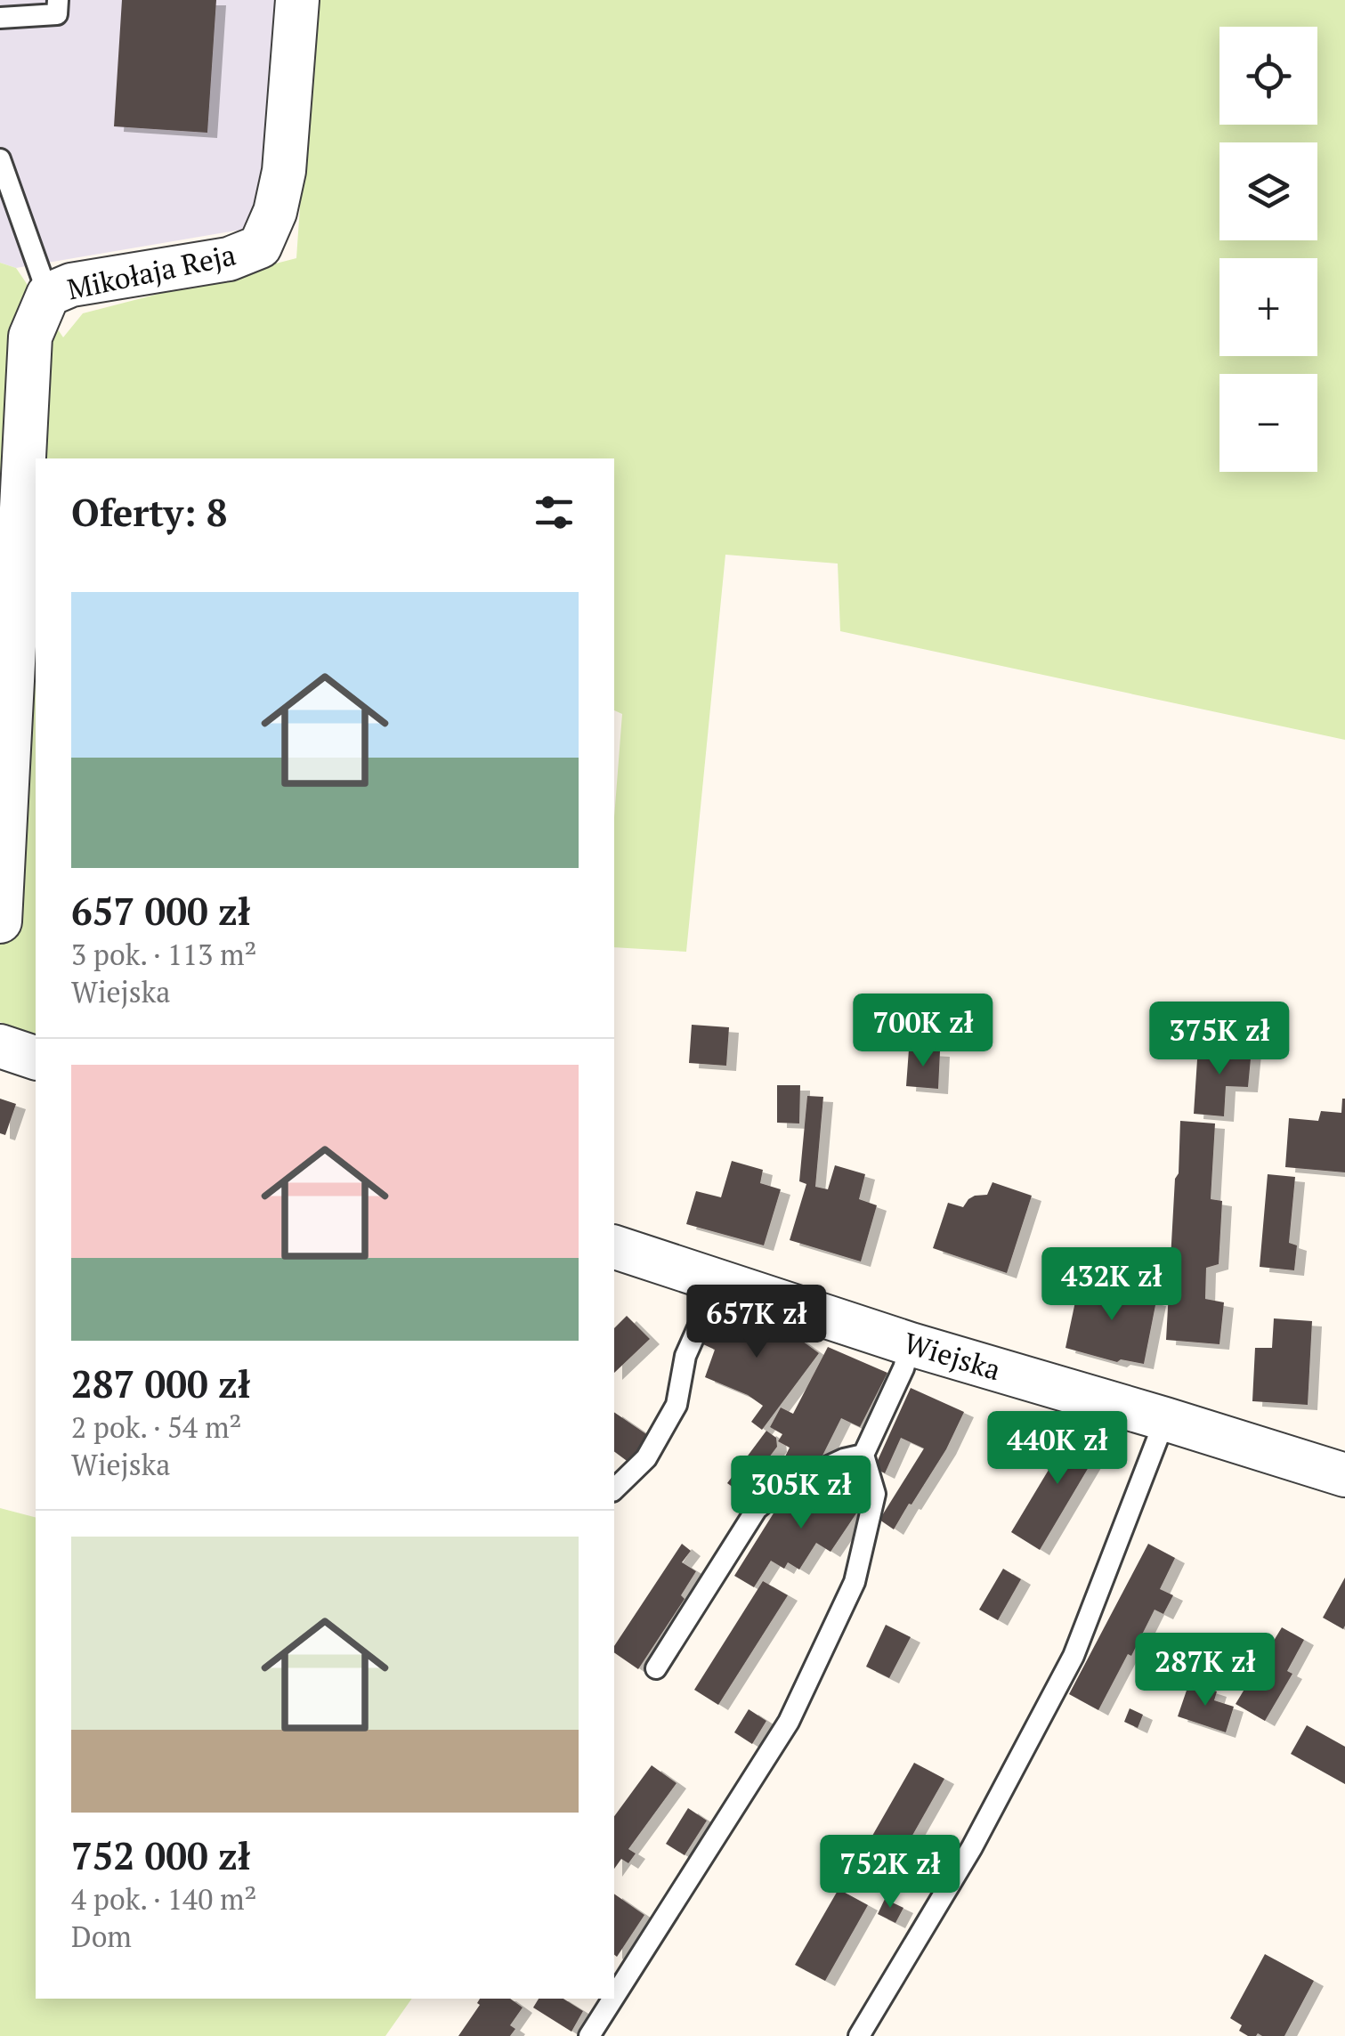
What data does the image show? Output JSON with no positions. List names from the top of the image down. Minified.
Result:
{"streets":{"street":["Mikołaja Reja","Wiejska"]},"page":{"map_buttons":["+","−"],"heading":"Oferty: 8","list":[{"name":"657 000 zł","note":"3 pok. · 113 m² · Wiejska"},{"name":"287 000 zł","note":"2 pok. · 54 m² · Wiejska"},{"name":"752 000 zł","note":"4 pok. · 140 m² · Dom"}],"price":["700K zł","375K zł","432K zł","657K zł","440K zł","305K zł","287K zł","752K zł"]}}
